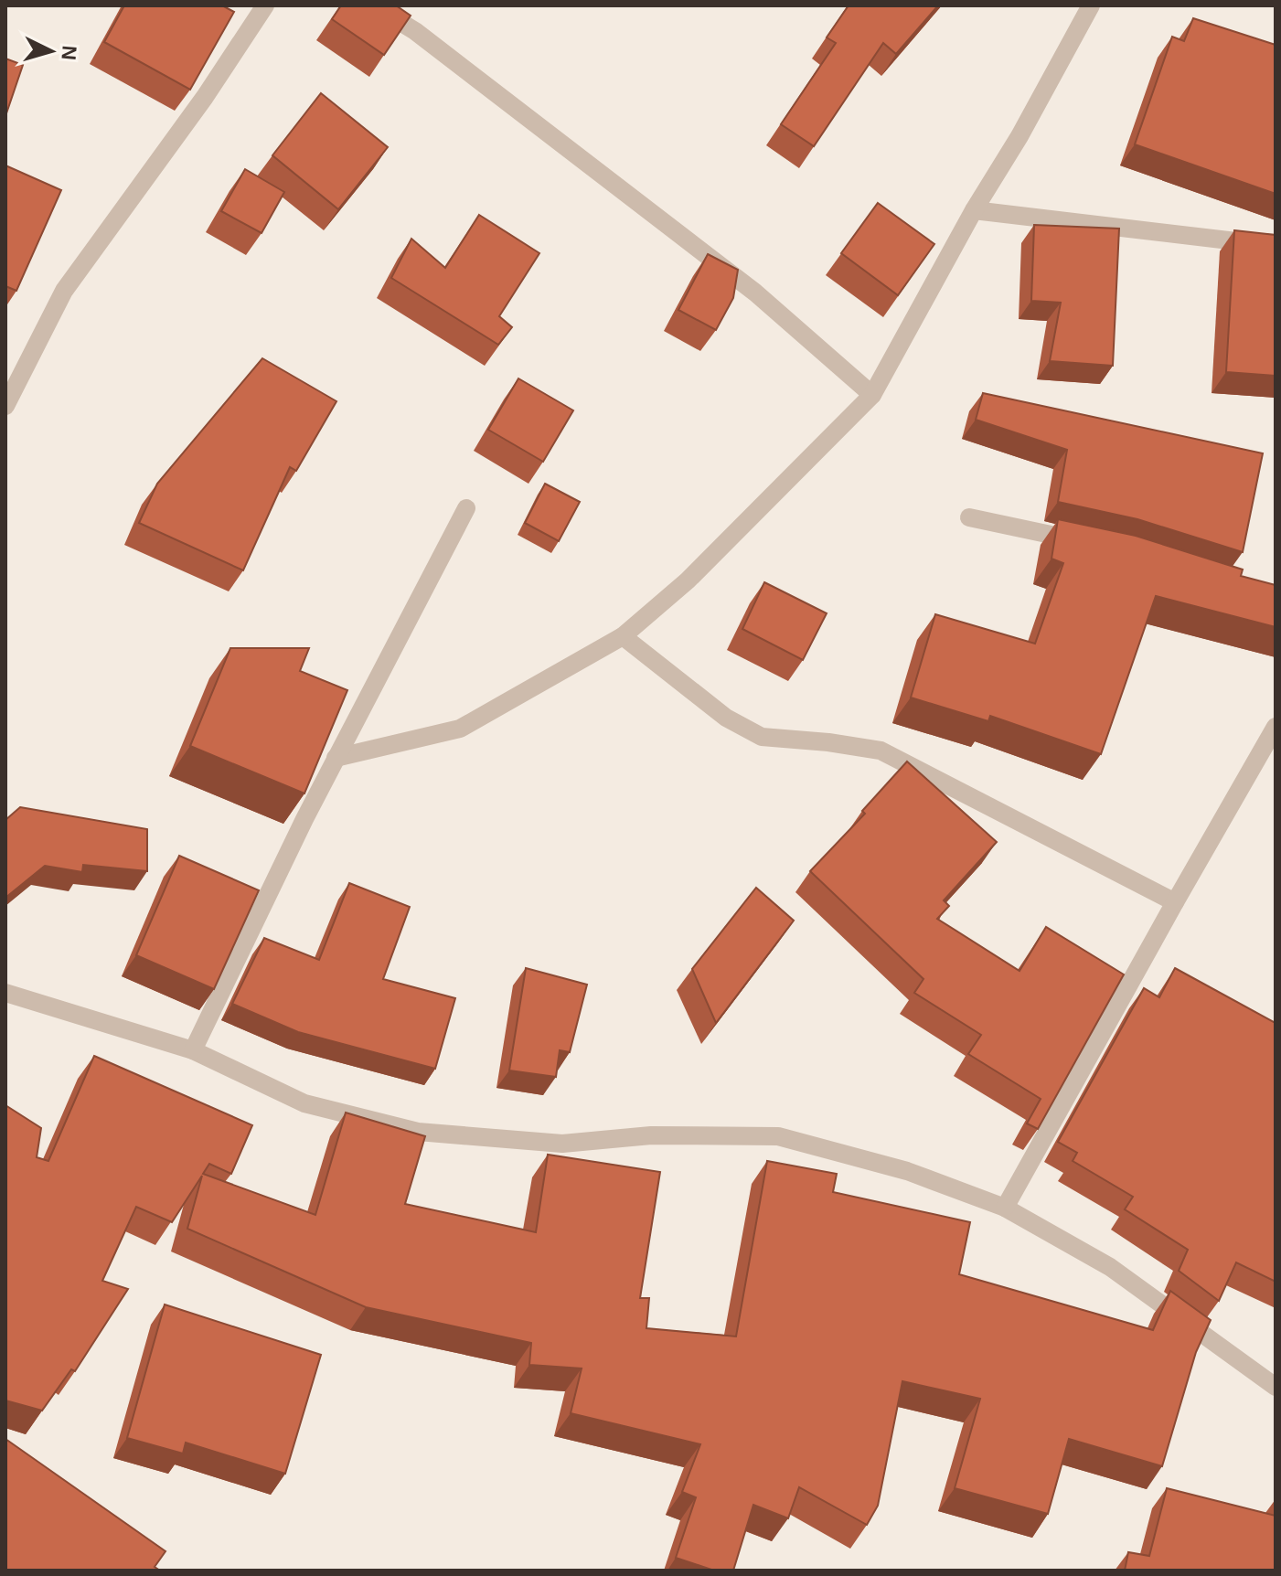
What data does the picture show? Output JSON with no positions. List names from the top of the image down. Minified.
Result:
{"north":"right"}
